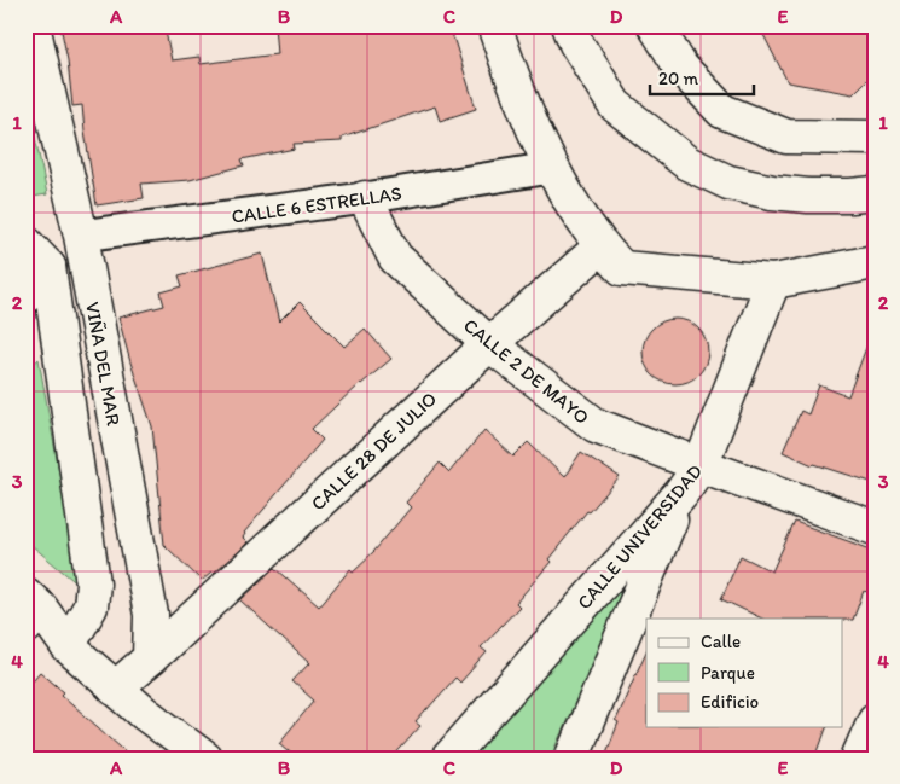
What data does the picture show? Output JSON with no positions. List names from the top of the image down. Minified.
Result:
{"streets":{"street":["CALLE 6 ESTRELLAS","VIÑA DEL MAR","CALLE 2 DE MAYO","CALLE 28 DE JULIO","CALLE UNIVERSIDAD"]},"crossings":[["CALLE 6 ESTRELLAS","VIÑA DEL MAR"],["CALLE 6 ESTRELLAS","CALLE 2 DE MAYO"],["VIÑA DEL MAR","CALLE 28 DE JULIO"],["CALLE 2 DE MAYO","CALLE 28 DE JULIO"],["CALLE 2 DE MAYO","CALLE UNIVERSIDAD"]],"legend":["Calle","Parque","Edificio"],"scale_bar":"20 m","grid":{"columns":["A","B","C","D","E"],"rows":["1","2","3","4"]}}
